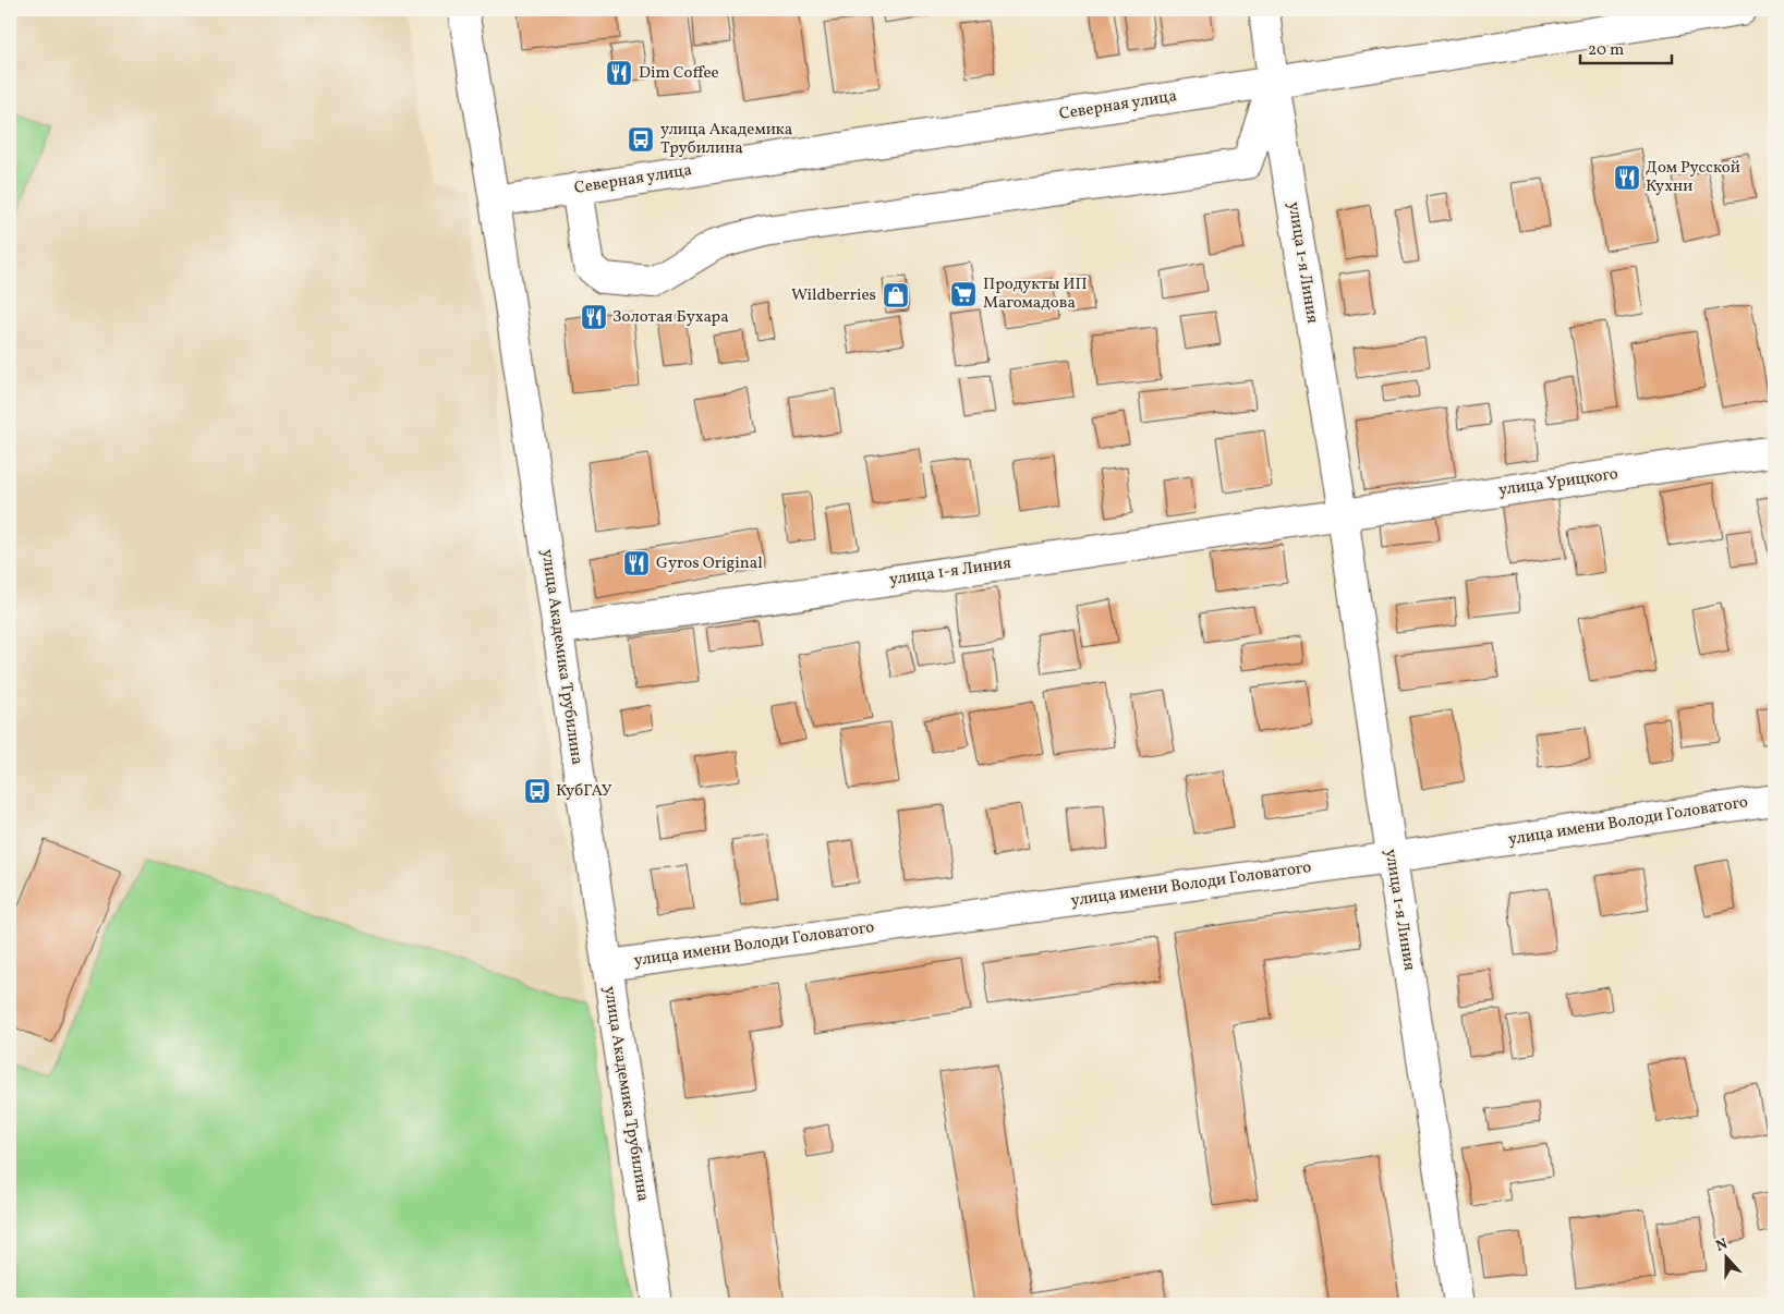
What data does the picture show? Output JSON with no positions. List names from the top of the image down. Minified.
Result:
{"streets":{"street":["Северная улица","улица 1-я Линия","улица Урицкого","улица Академика Трубилина","улица имени Володи Головатого"]},"crossings":[["Северная улица","улица 1-я Линия"],["Северная улица","улица Академика Трубилина"],["улица 1-я Линия","улица Урицкого"],["улица 1-я Линия","улица Академика Трубилина"],["улица 1-я Линия","улица имени Володи Головатого"],["улица Академика Трубилина","улица имени Володи Головатого"]],"places":{"restaurant":["Dim Coffee","Дом Русской Кухни","Золотая Бухара","Gyros Original"],"bus stop":["улица Академика Трубилина","КубГАУ"],"supermarket":["Продукты ИП Магомадова"],"shop":["Wildberries"]},"scale_bar":"20 m","north":"top"}
